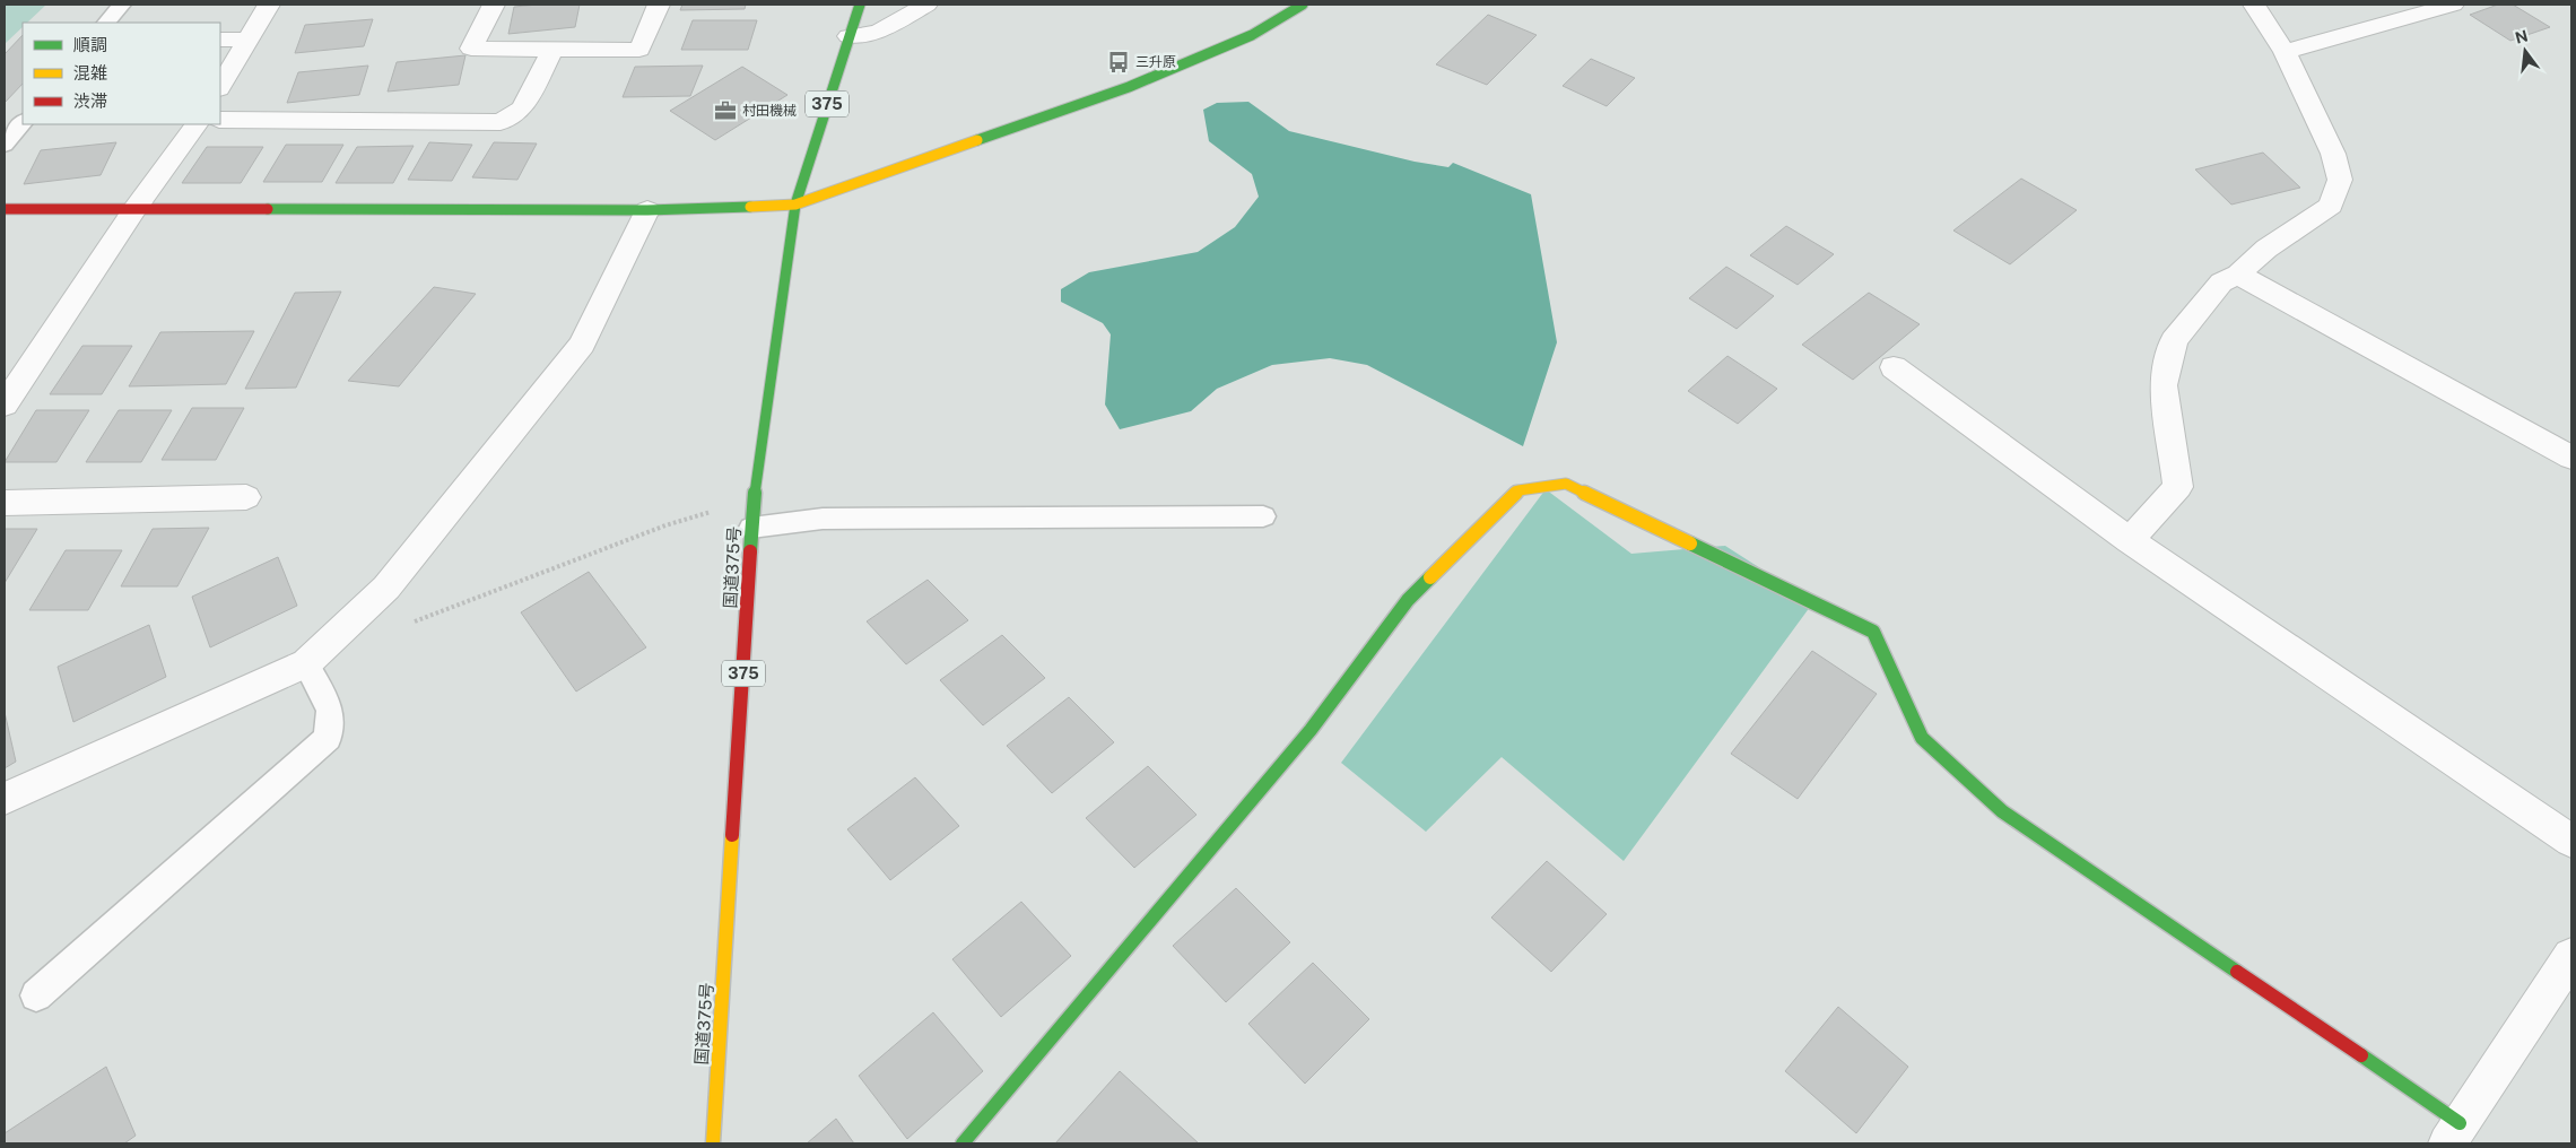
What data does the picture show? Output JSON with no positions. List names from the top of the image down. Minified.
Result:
{"streets":{"main road":["375","国道375号"]},"places":{"bus stop":["三升原"],"office":["村田機械"]},"legend":["順調","混雑","渋滞"],"north":"top"}
